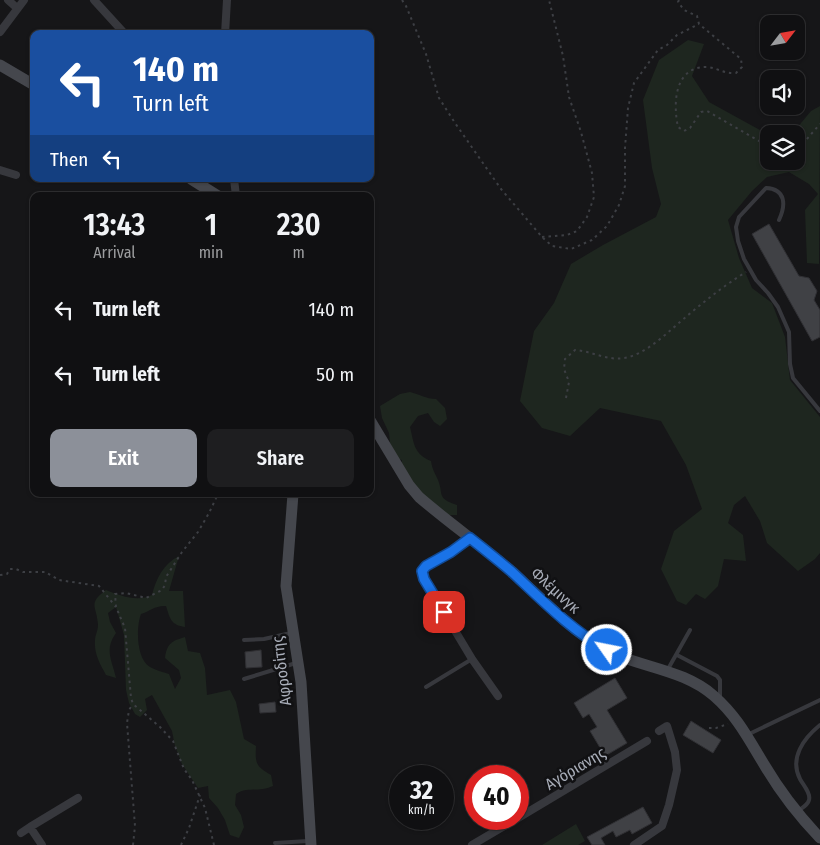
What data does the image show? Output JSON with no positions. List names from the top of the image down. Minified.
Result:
{"streets":{"street":["Φλέμινγκ","Αφροδίτης","Αγόριανης"]},"north":"top right","page":{"turn":["140 m","Turn left"],"then":"Then","eta":["13:43","Arrival","1","min","230","m"],"list":[{"name":"Turn left","value":"140 m"},{"name":"Turn left","value":"50 m"}],"buttons":["Exit","Share"],"speed":"32 km/h","limit":"40"}}
